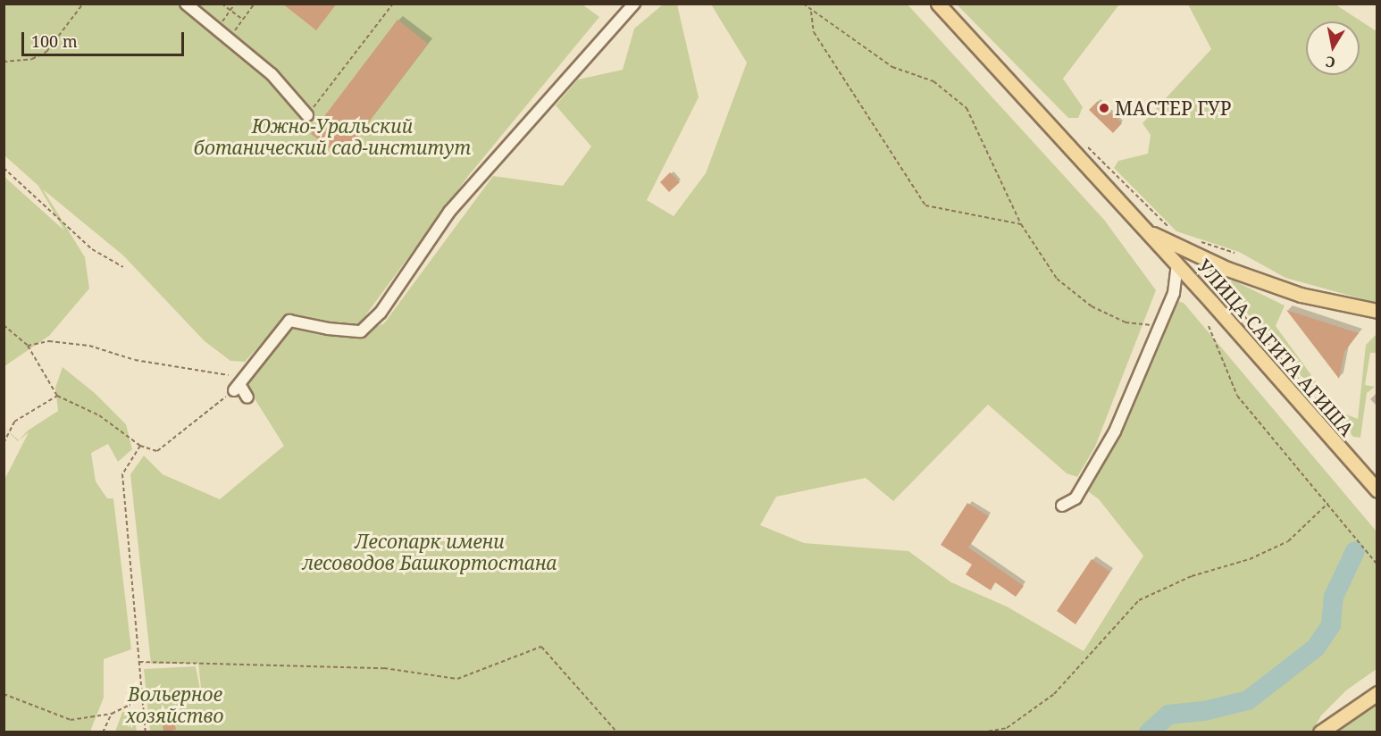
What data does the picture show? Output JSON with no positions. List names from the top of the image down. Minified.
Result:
{"streets":{"main road":["УЛИЦА САГИТА АГИША"]},"parks":["Южно-Уральский ботанический сад-институт","Лесопарк имени лесоводов Башкортостана","Вольерное хозяйство"],"places":["МАСТЕР ГУР"],"scale_bar":"100 m","north":"bottom"}
